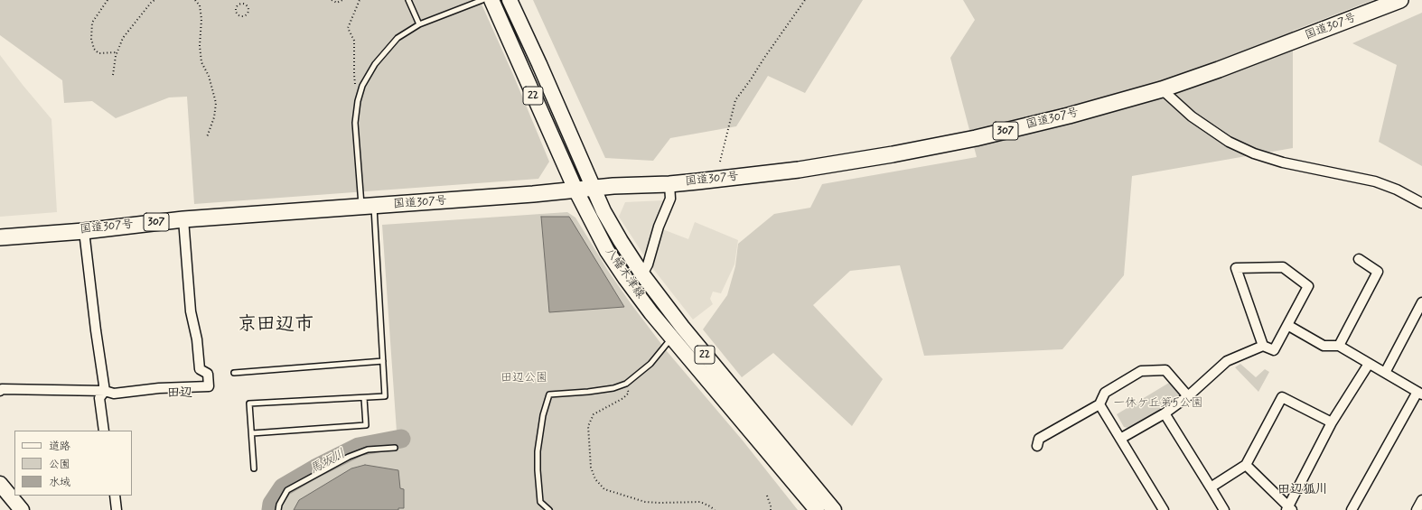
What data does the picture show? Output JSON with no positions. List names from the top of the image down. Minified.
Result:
{"streets":{"highway":["国道307号","307"],"main road":["22","八幡木津線"]},"crossings":[["国道307号","八幡木津線"]],"districts":["京田辺市","田辺","田辺狐川"],"water":["馬坂川"],"parks":["田辺公園","一休ケ丘第5公園"],"legend":["道路","公園","水域"]}
